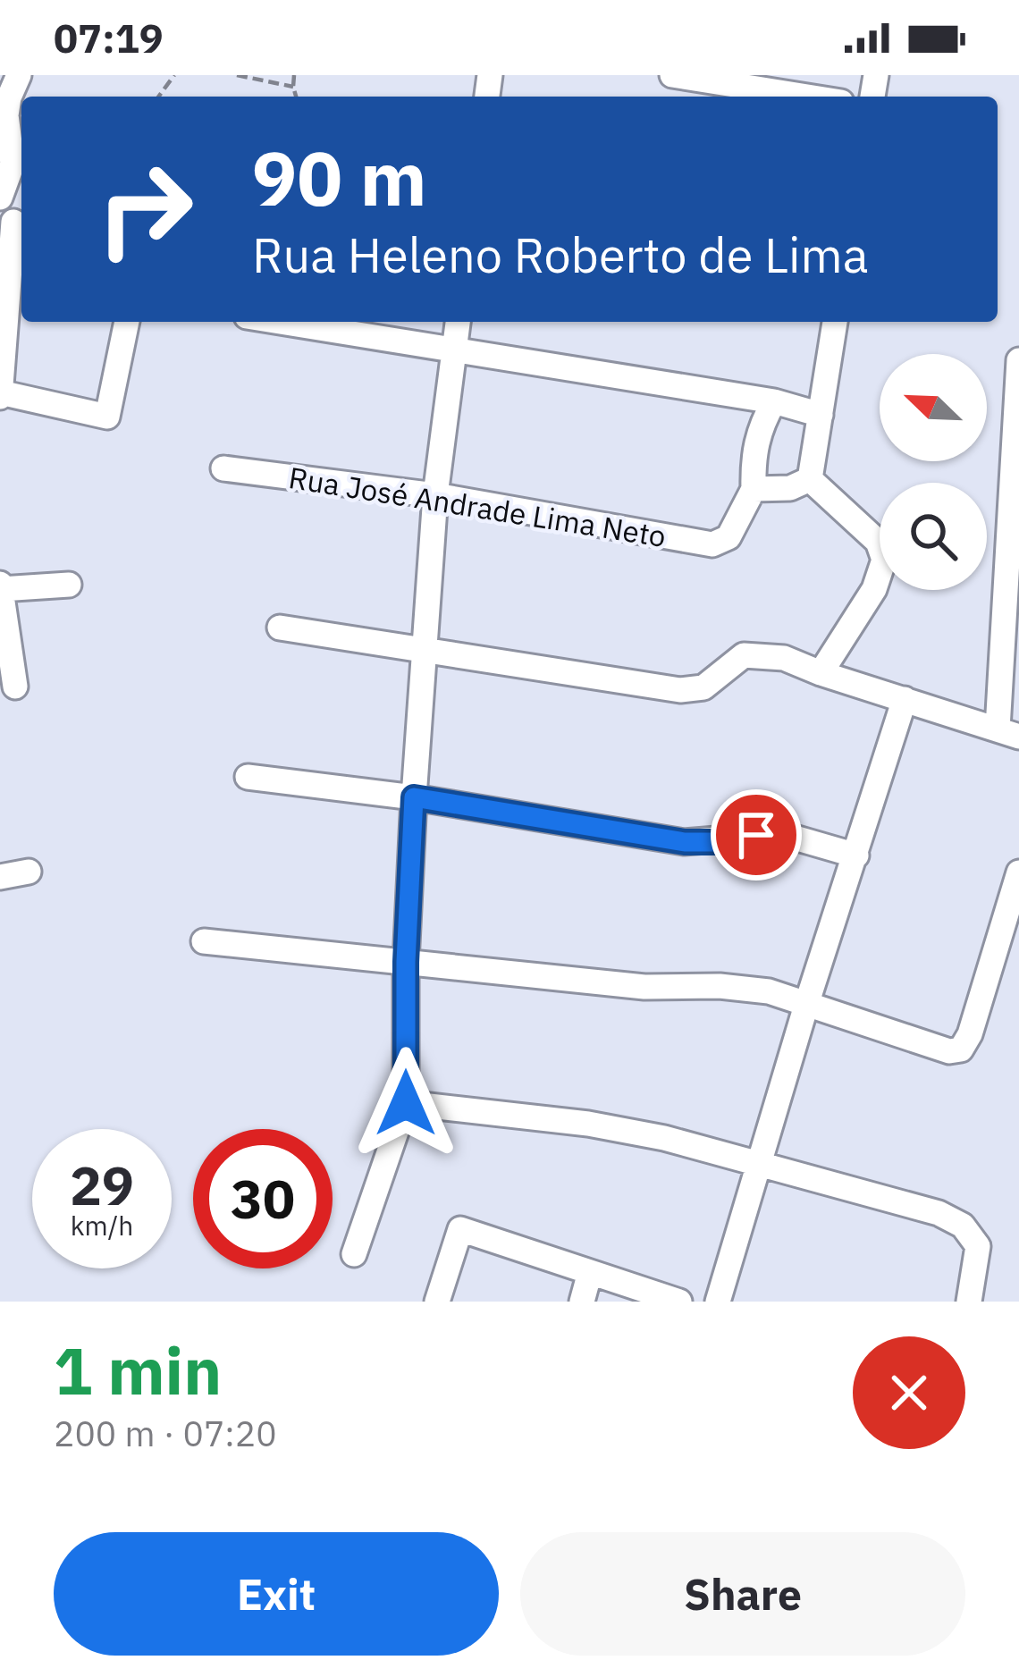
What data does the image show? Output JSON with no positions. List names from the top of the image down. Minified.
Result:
{"streets":{"street":["Rua José Andrade Lima Neto"]},"north":"top left","page":{"status":"07:19","turn":["90 m","Rua Heleno Roberto de Lima"],"speed":"29 km/h","limit":"30","heading":["1 min","200 m · 07:20"],"buttons":["Exit","Share"]}}
